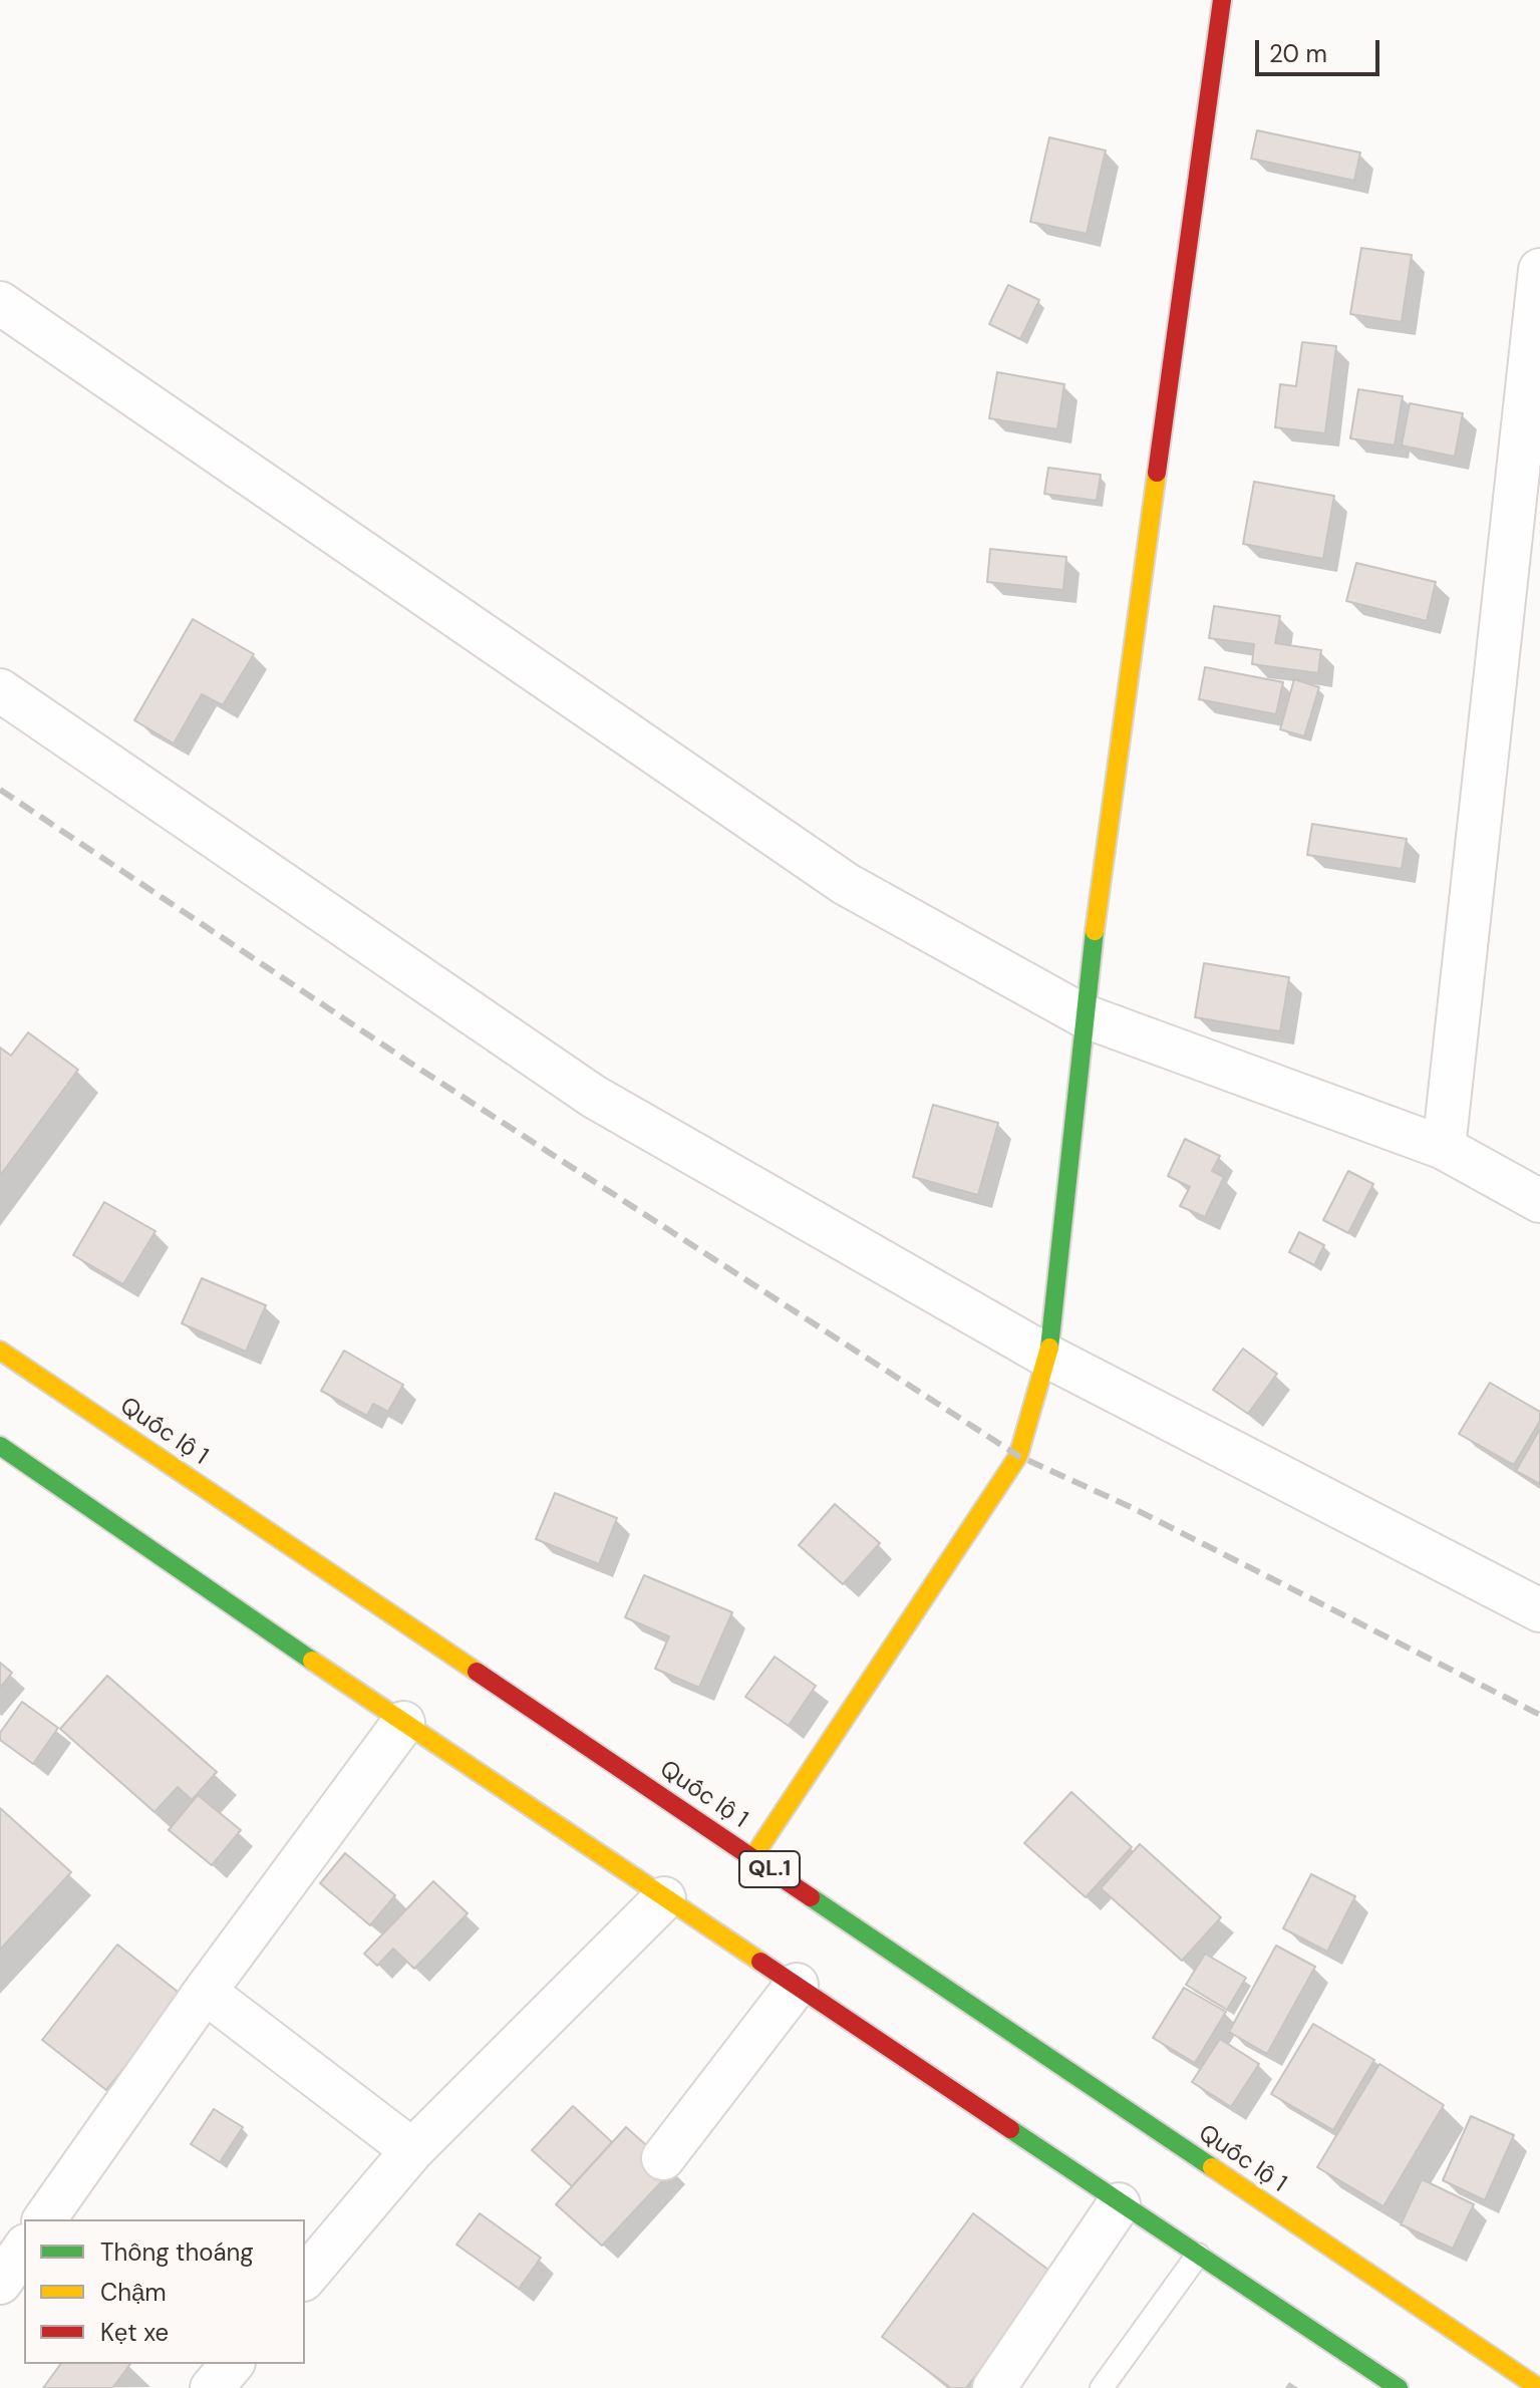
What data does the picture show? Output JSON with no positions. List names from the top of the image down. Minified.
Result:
{"streets":{"main road":["Quốc lộ 1","QL.1"]},"legend":["Thông thoáng","Chậm","Kẹt xe"],"scale_bar":"20 m"}
